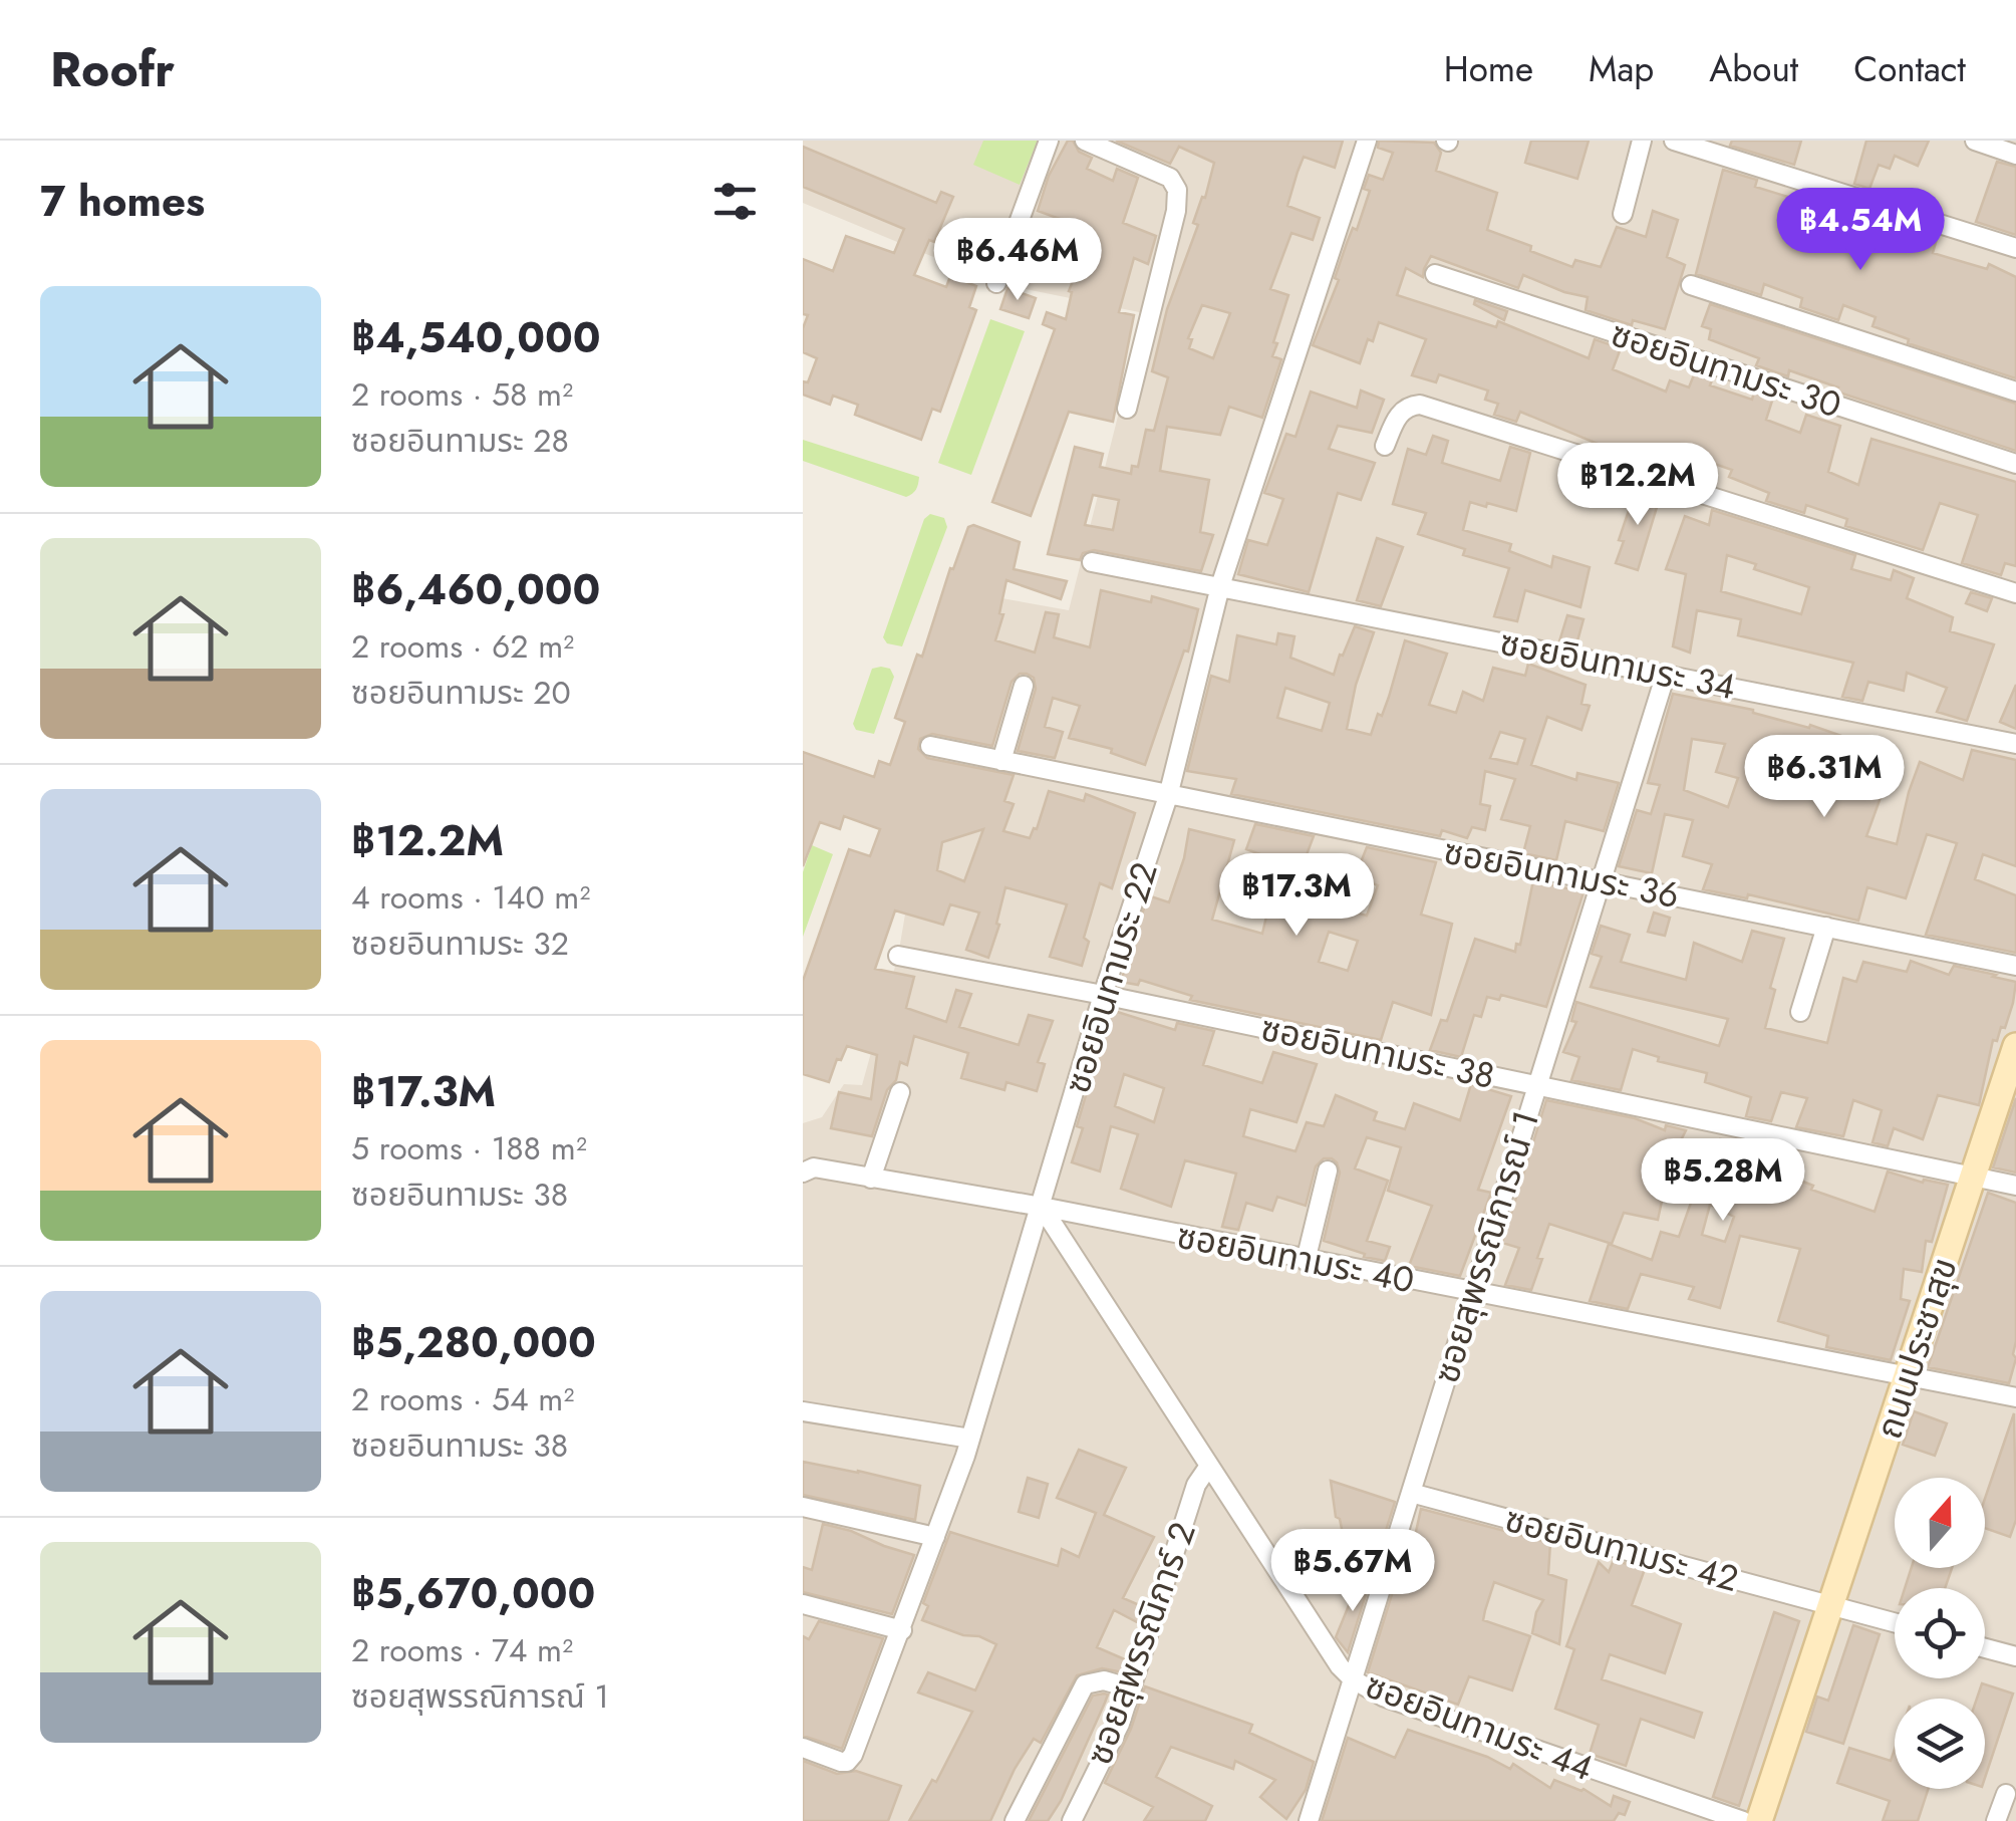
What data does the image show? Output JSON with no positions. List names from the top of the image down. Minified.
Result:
{"streets":{"street":["ซอยอินทามระ 30","ซอยอินทามระ 34","ซอยอินทามระ 36","ซอยอินทามระ 22","ซอยอินทามระ 38","ซอยสุพรรณิการณ์ 1","ซอยอินทามระ 40","ถนนประชาสุข","ซอยอินทามระ 42","ซอยสุพรรณิการ์ 2","ซอยอินทามระ 44"]},"crossings":[["ซอยอินทามระ 34","ซอยอินทามระ 22"],["ซอยอินทามระ 34","ซอยสุพรรณิการณ์ 1"],["ซอยอินทามระ 36","ซอยอินทามระ 22"],["ซอยอินทามระ 36","ซอยสุพรรณิการณ์ 1"],["ซอยอินทามระ 22","ซอยอินทามระ 38"],["ซอยอินทามระ 22","ซอยอินทามระ 40"],["ซอยอินทามระ 22","ซอยอินทามระ 44"],["ซอยอินทามระ 38","ซอยสุพรรณิการณ์ 1"],["ซอยอินทามระ 38","ถนนประชาสุข"],["ซอยสุพรรณิการณ์ 1","ซอยอินทามระ 40"],["ซอยสุพรรณิการณ์ 1","ซอยอินทามระ 42"],["ซอยสุพรรณิการณ์ 1","ซอยอินทามระ 44"],["ซอยอินทามระ 40","ถนนประชาสุข"],["ซอยอินทามระ 40","ซอยอินทามระ 44"],["ถนนประชาสุข","ซอยอินทามระ 42"],["ซอยสุพรรณิการ์ 2","ซอยอินทามระ 44"]],"north":"top","page":{"header":"Roofr","nav":["Home","Map","About","Contact"],"heading":"7 homes","price":["฿4.54M","฿6.46M","฿12.2M","฿6.31M","฿17.3M","฿5.28M","฿5.67M"],"list":[{"name":"฿4,540,000","note":"2 rooms · 58 m² · ซอยอินทามระ 28"},{"name":"฿6,460,000","note":"2 rooms · 62 m² · ซอยอินทามระ 20"},{"name":"฿12.2M","note":"4 rooms · 140 m² · ซอยอินทามระ 32"},{"name":"฿17.3M","note":"5 rooms · 188 m² · ซอยอินทามระ 38"},{"name":"฿5,280,000","note":"2 rooms · 54 m² · ซอยอินทามระ 38"},{"name":"฿5,670,000","note":"2 rooms · 74 m² · ซอยสุพรรณิการณ์ 1"}]}}
